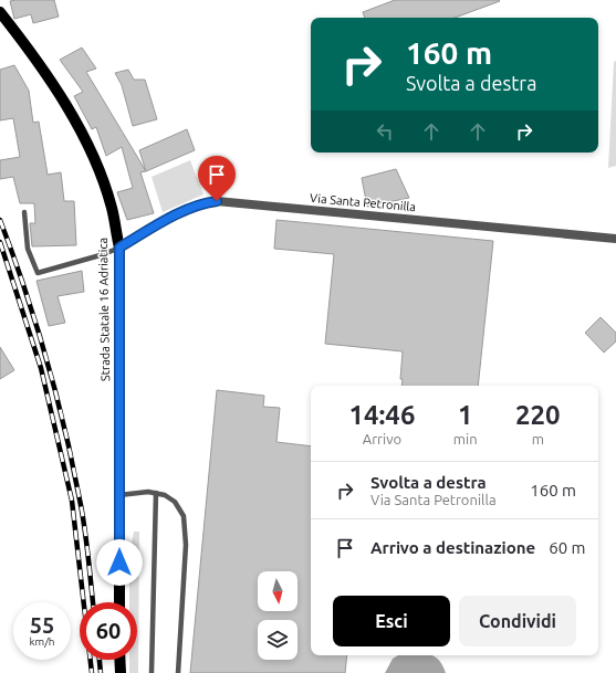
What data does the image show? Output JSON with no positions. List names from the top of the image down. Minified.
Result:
{"streets":{"main road":["Strada Statale 16 Adriatica"],"street":["Via Santa Petronilla"]},"crossings":[["Via Santa Petronilla","Strada Statale 16 Adriatica"]],"north":"bottom","page":{"turn":["160 m","Svolta a destra"],"eta":["14:46","Arrivo","1","min","220","m"],"list":[{"name":"Svolta a destra","note":"Via Santa Petronilla","value":"160 m"},{"name":"Arrivo a destinazione","value":"60 m"}],"buttons":["Esci","Condividi"],"speed":"55 km/h","limit":"60"}}
